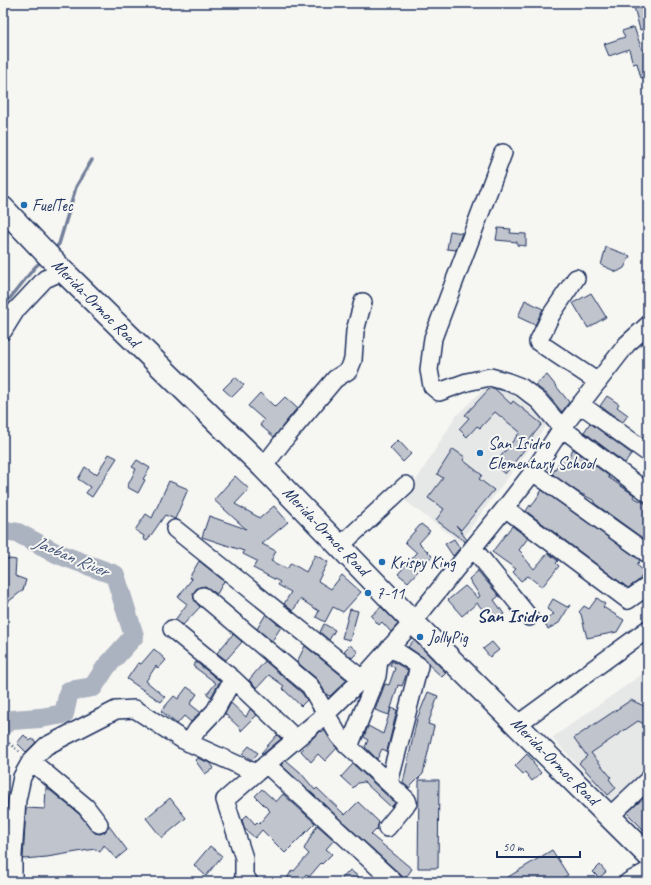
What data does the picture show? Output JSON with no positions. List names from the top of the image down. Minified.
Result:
{"streets":{"highway":["Merida-Ormoc Road"]},"districts":["San Isidro"],"water":["Jaoban River"],"places":["FuelTec","San Isidro Elementary School","Krispy King","7-11","JollyPig"],"scale_bar":"50 m"}
